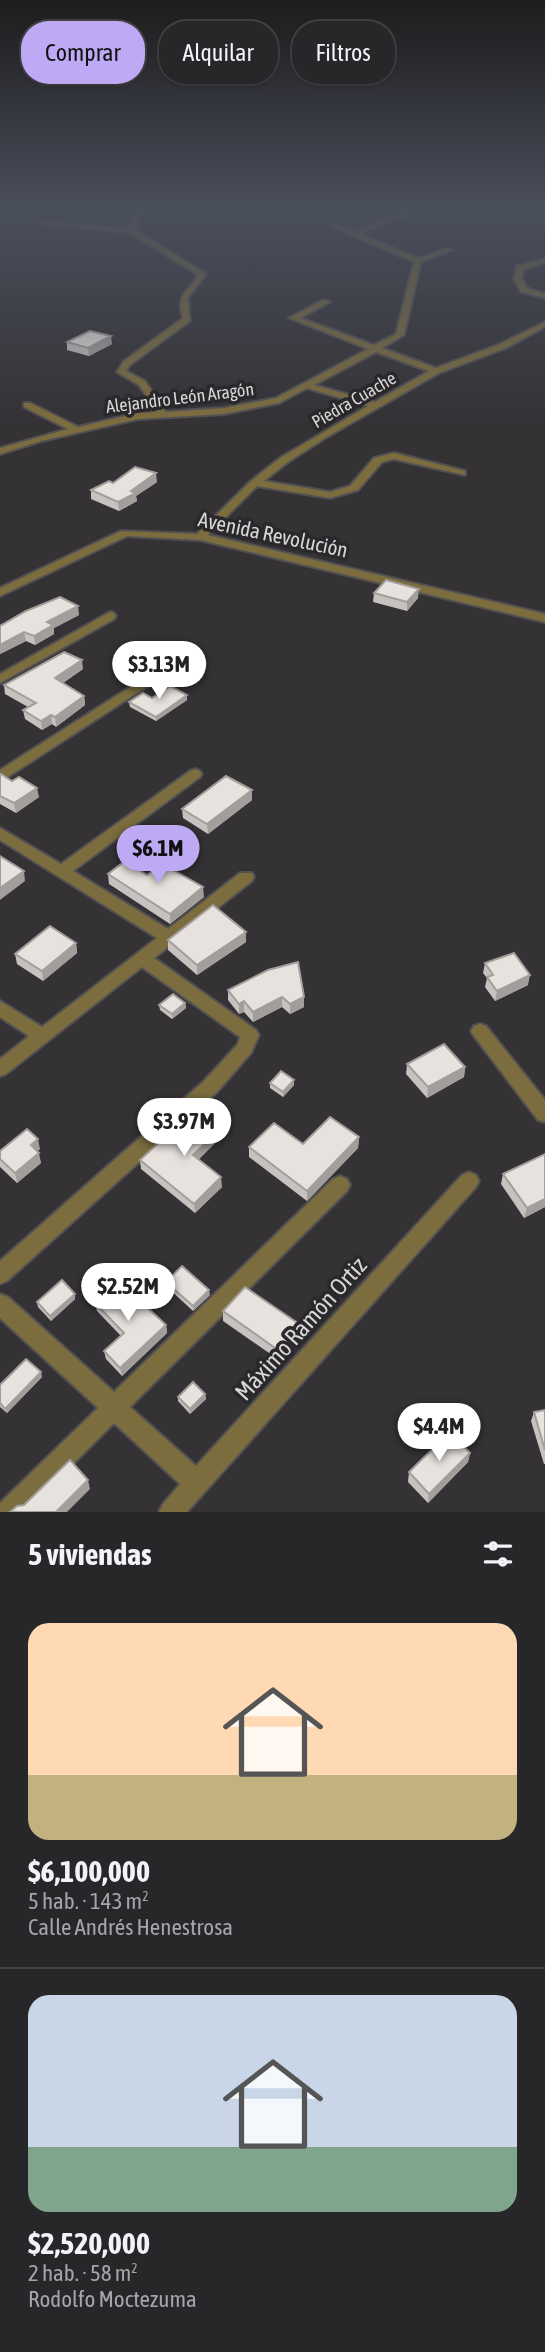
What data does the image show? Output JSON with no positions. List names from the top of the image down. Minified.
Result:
{"streets":{"street":["Alejandro León Aragón","Piedra Cuache","Avenida Revolución","Máximo Ramón Ortiz"]},"crossings":[["Piedra Cuache","Avenida Revolución"]],"page":{"chip":["Comprar","Alquilar","Filtros"],"price":["$3.13M","$6.1M","$3.97M","$2.52M","$4.4M"],"heading":"5 viviendas","list":[{"name":"$6,100,000","note":"5 hab. · 143 m² · Calle Andrés Henestrosa"},{"name":"$2,520,000","note":"2 hab. · 58 m² · Rodolfo Moctezuma"}]}}
